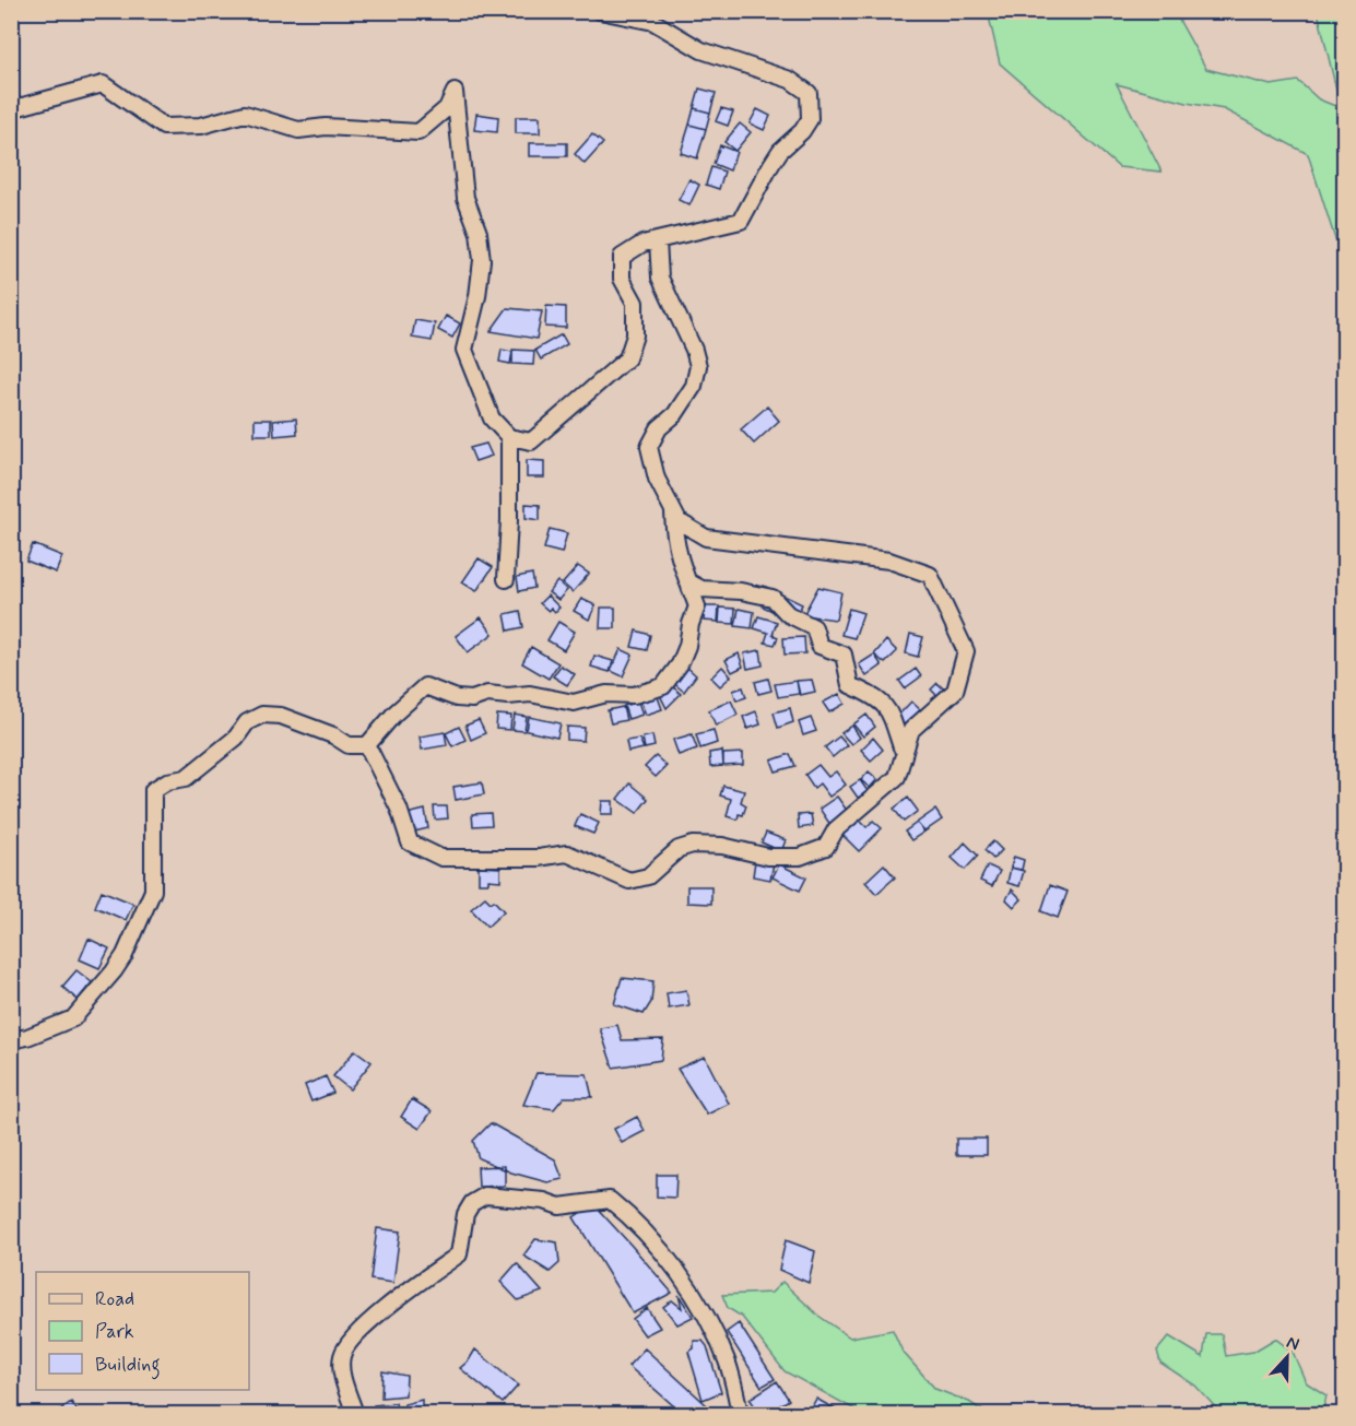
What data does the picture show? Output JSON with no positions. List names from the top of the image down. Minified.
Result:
{"legend":["Road","Park","Building"],"north":"top"}
